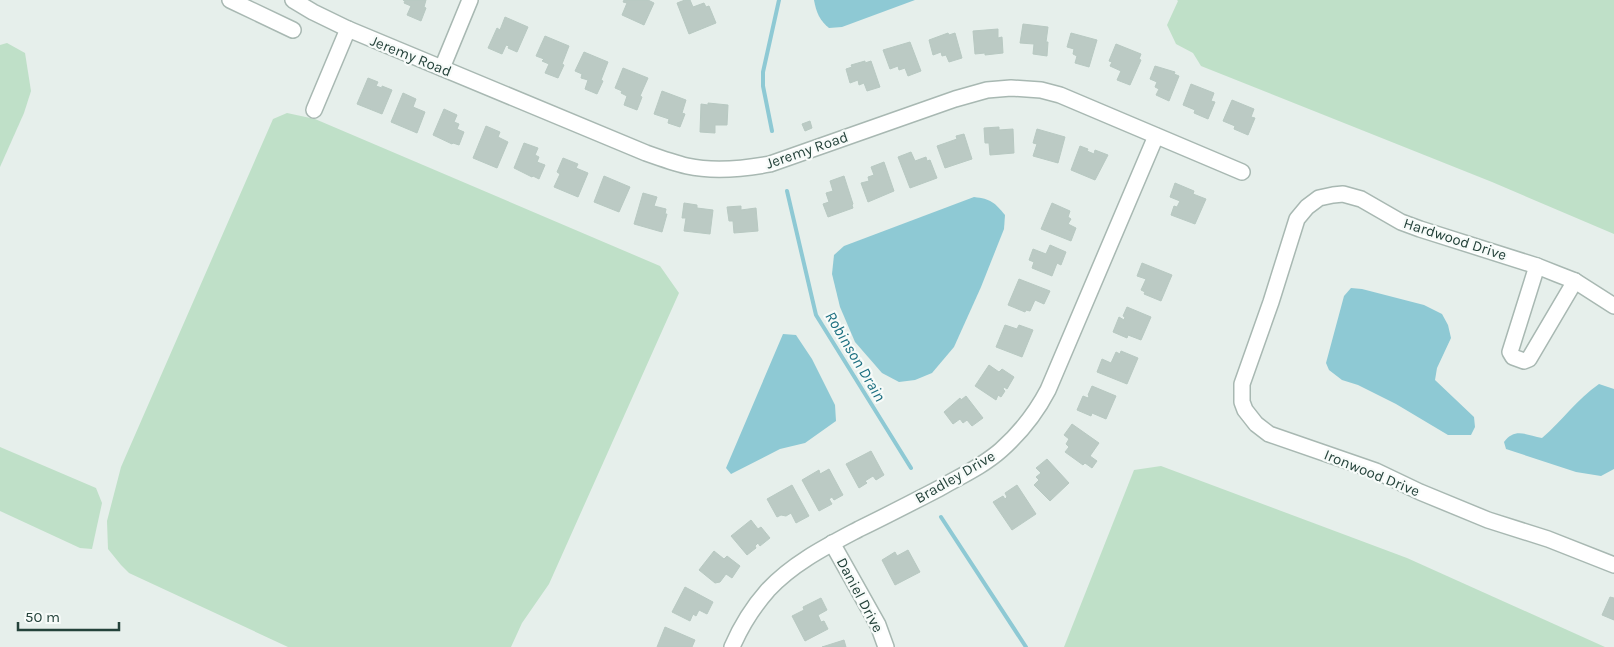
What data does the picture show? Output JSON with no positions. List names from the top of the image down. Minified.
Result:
{"streets":{"street":["Jeremy Road","Hardwood Drive","Ironwood Drive","Bradley Drive","Daniel Drive"]},"crossings":[["Jeremy Road","Bradley Drive"],["Hardwood Drive","Ironwood Drive"],["Bradley Drive","Daniel Drive"]],"water":["Robinson Drain"],"scale_bar":"50 m"}
